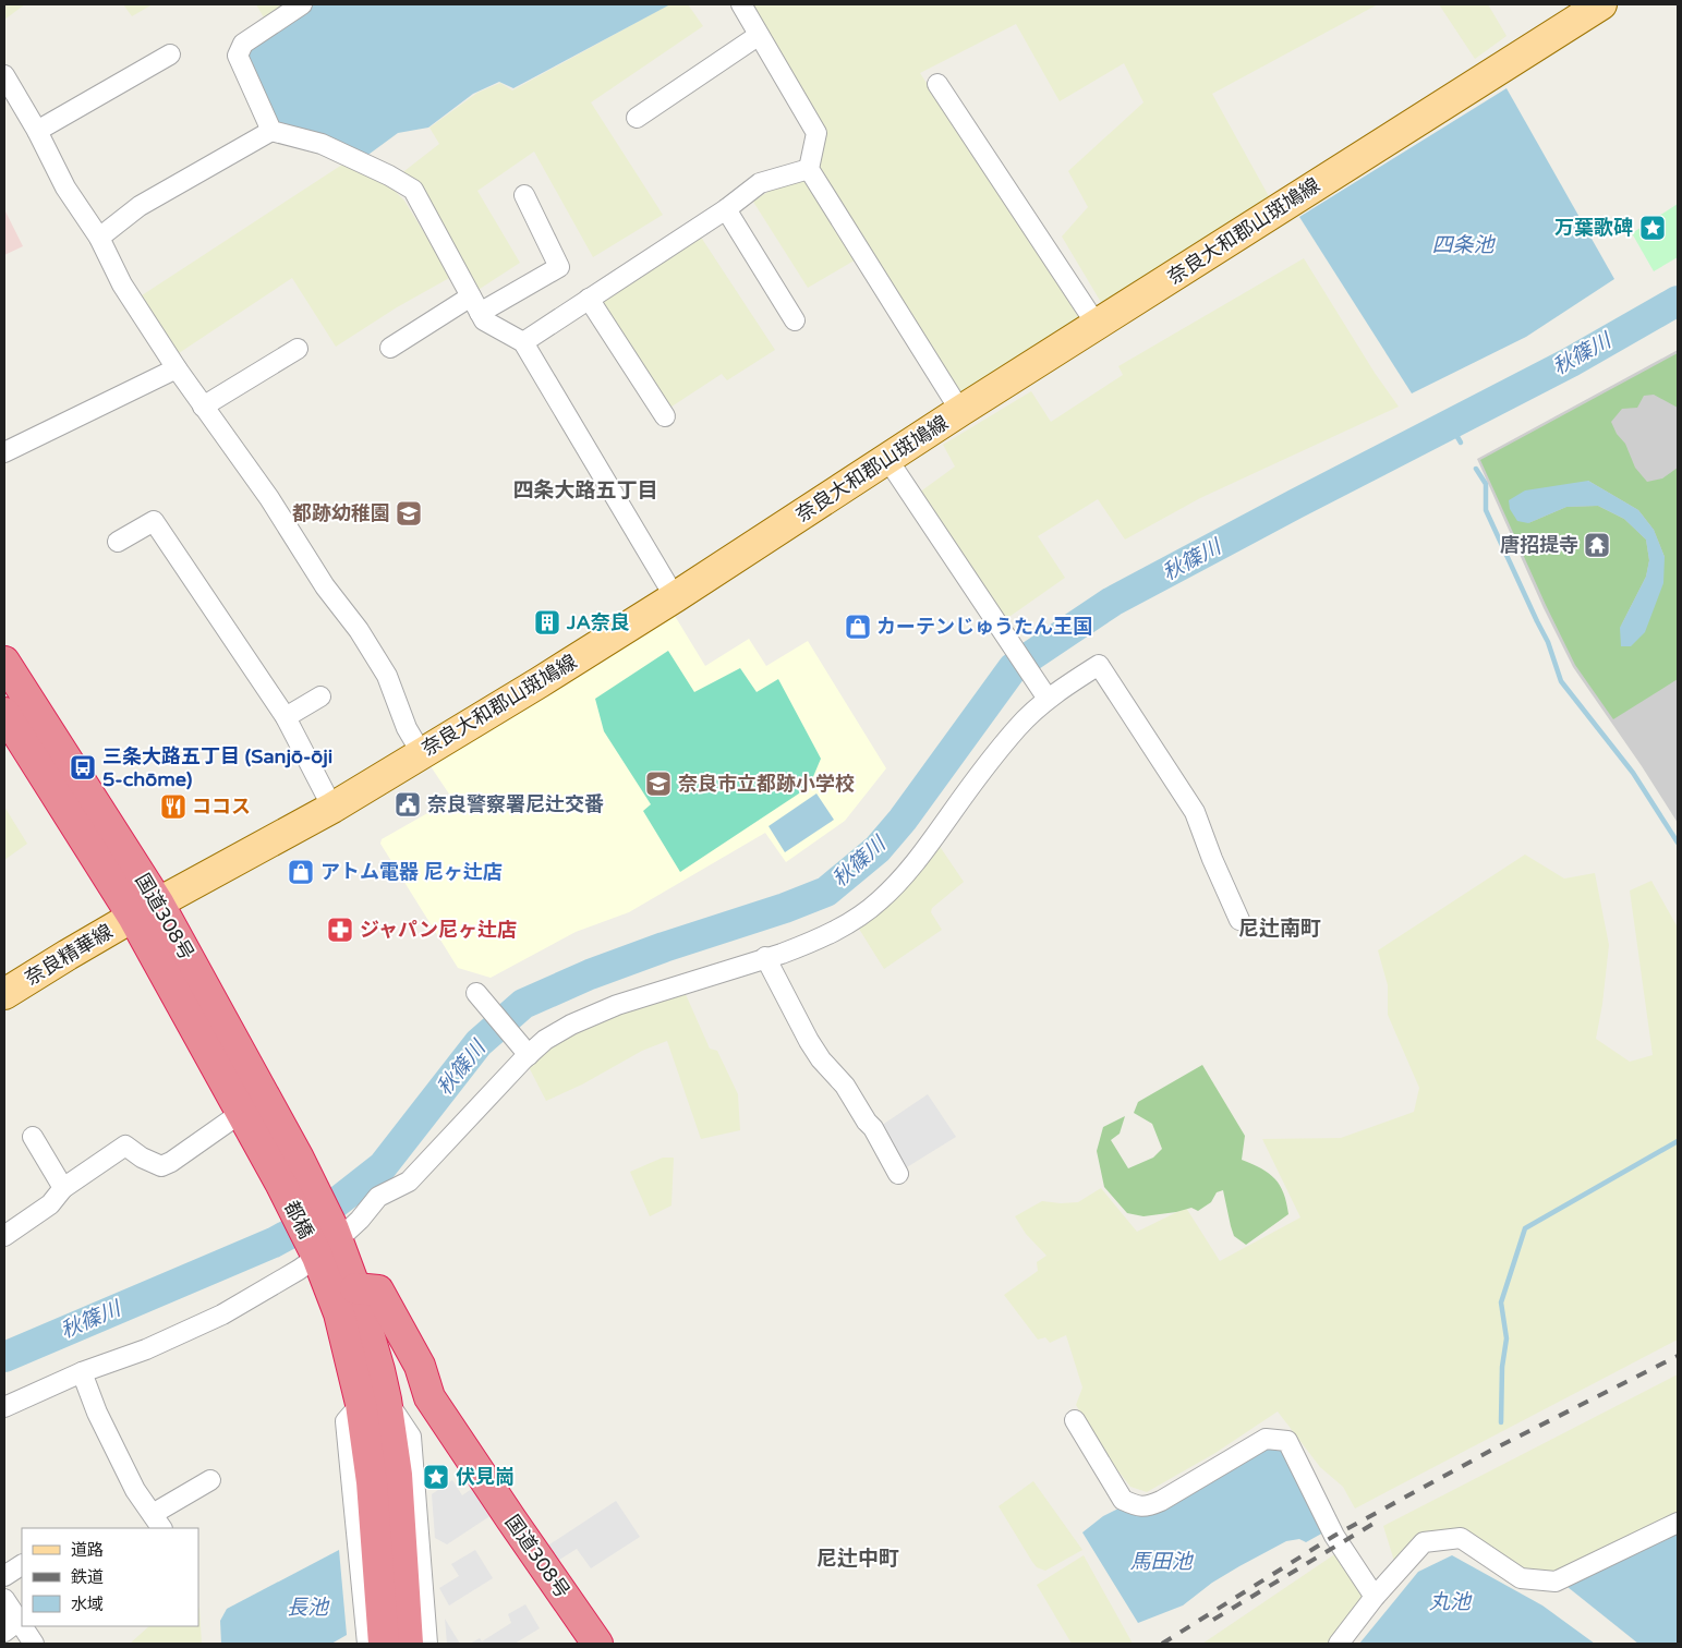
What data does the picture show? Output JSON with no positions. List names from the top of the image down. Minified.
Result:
{"streets":{"highway":["国道308号","都橋"],"main road":["奈良大和郡山斑鳩線","奈良精華線"]},"crossings":[["奈良大和郡山斑鳩線","国道308号"],["奈良大和郡山斑鳩線","奈良精華線"],["国道308号","奈良精華線"],["国道308号","都橋"]],"districts":["四条大路五丁目","尼辻南町","尼辻中町"],"water":["四条池","秋篠川","馬田池","丸池","長池"],"places":{"place":["万葉歌碑","伏見崗"],"school or university":["都跡幼稚園","奈良市立都跡小学校"],"temple":["唐招提寺"],"building":["JA奈良"],"shop":["カーテンじゅうたん王国","アトム電器 尼ヶ辻店"],"bus stop":["三条大路五丁目 (Sanjō-ōji 5-chōme)"],"public building":["奈良警察署尼辻交番"],"restaurant":["ココス"],"pharmacy":["ジャパン尼ヶ辻店"]},"legend":["道路","鉄道","水域"]}
